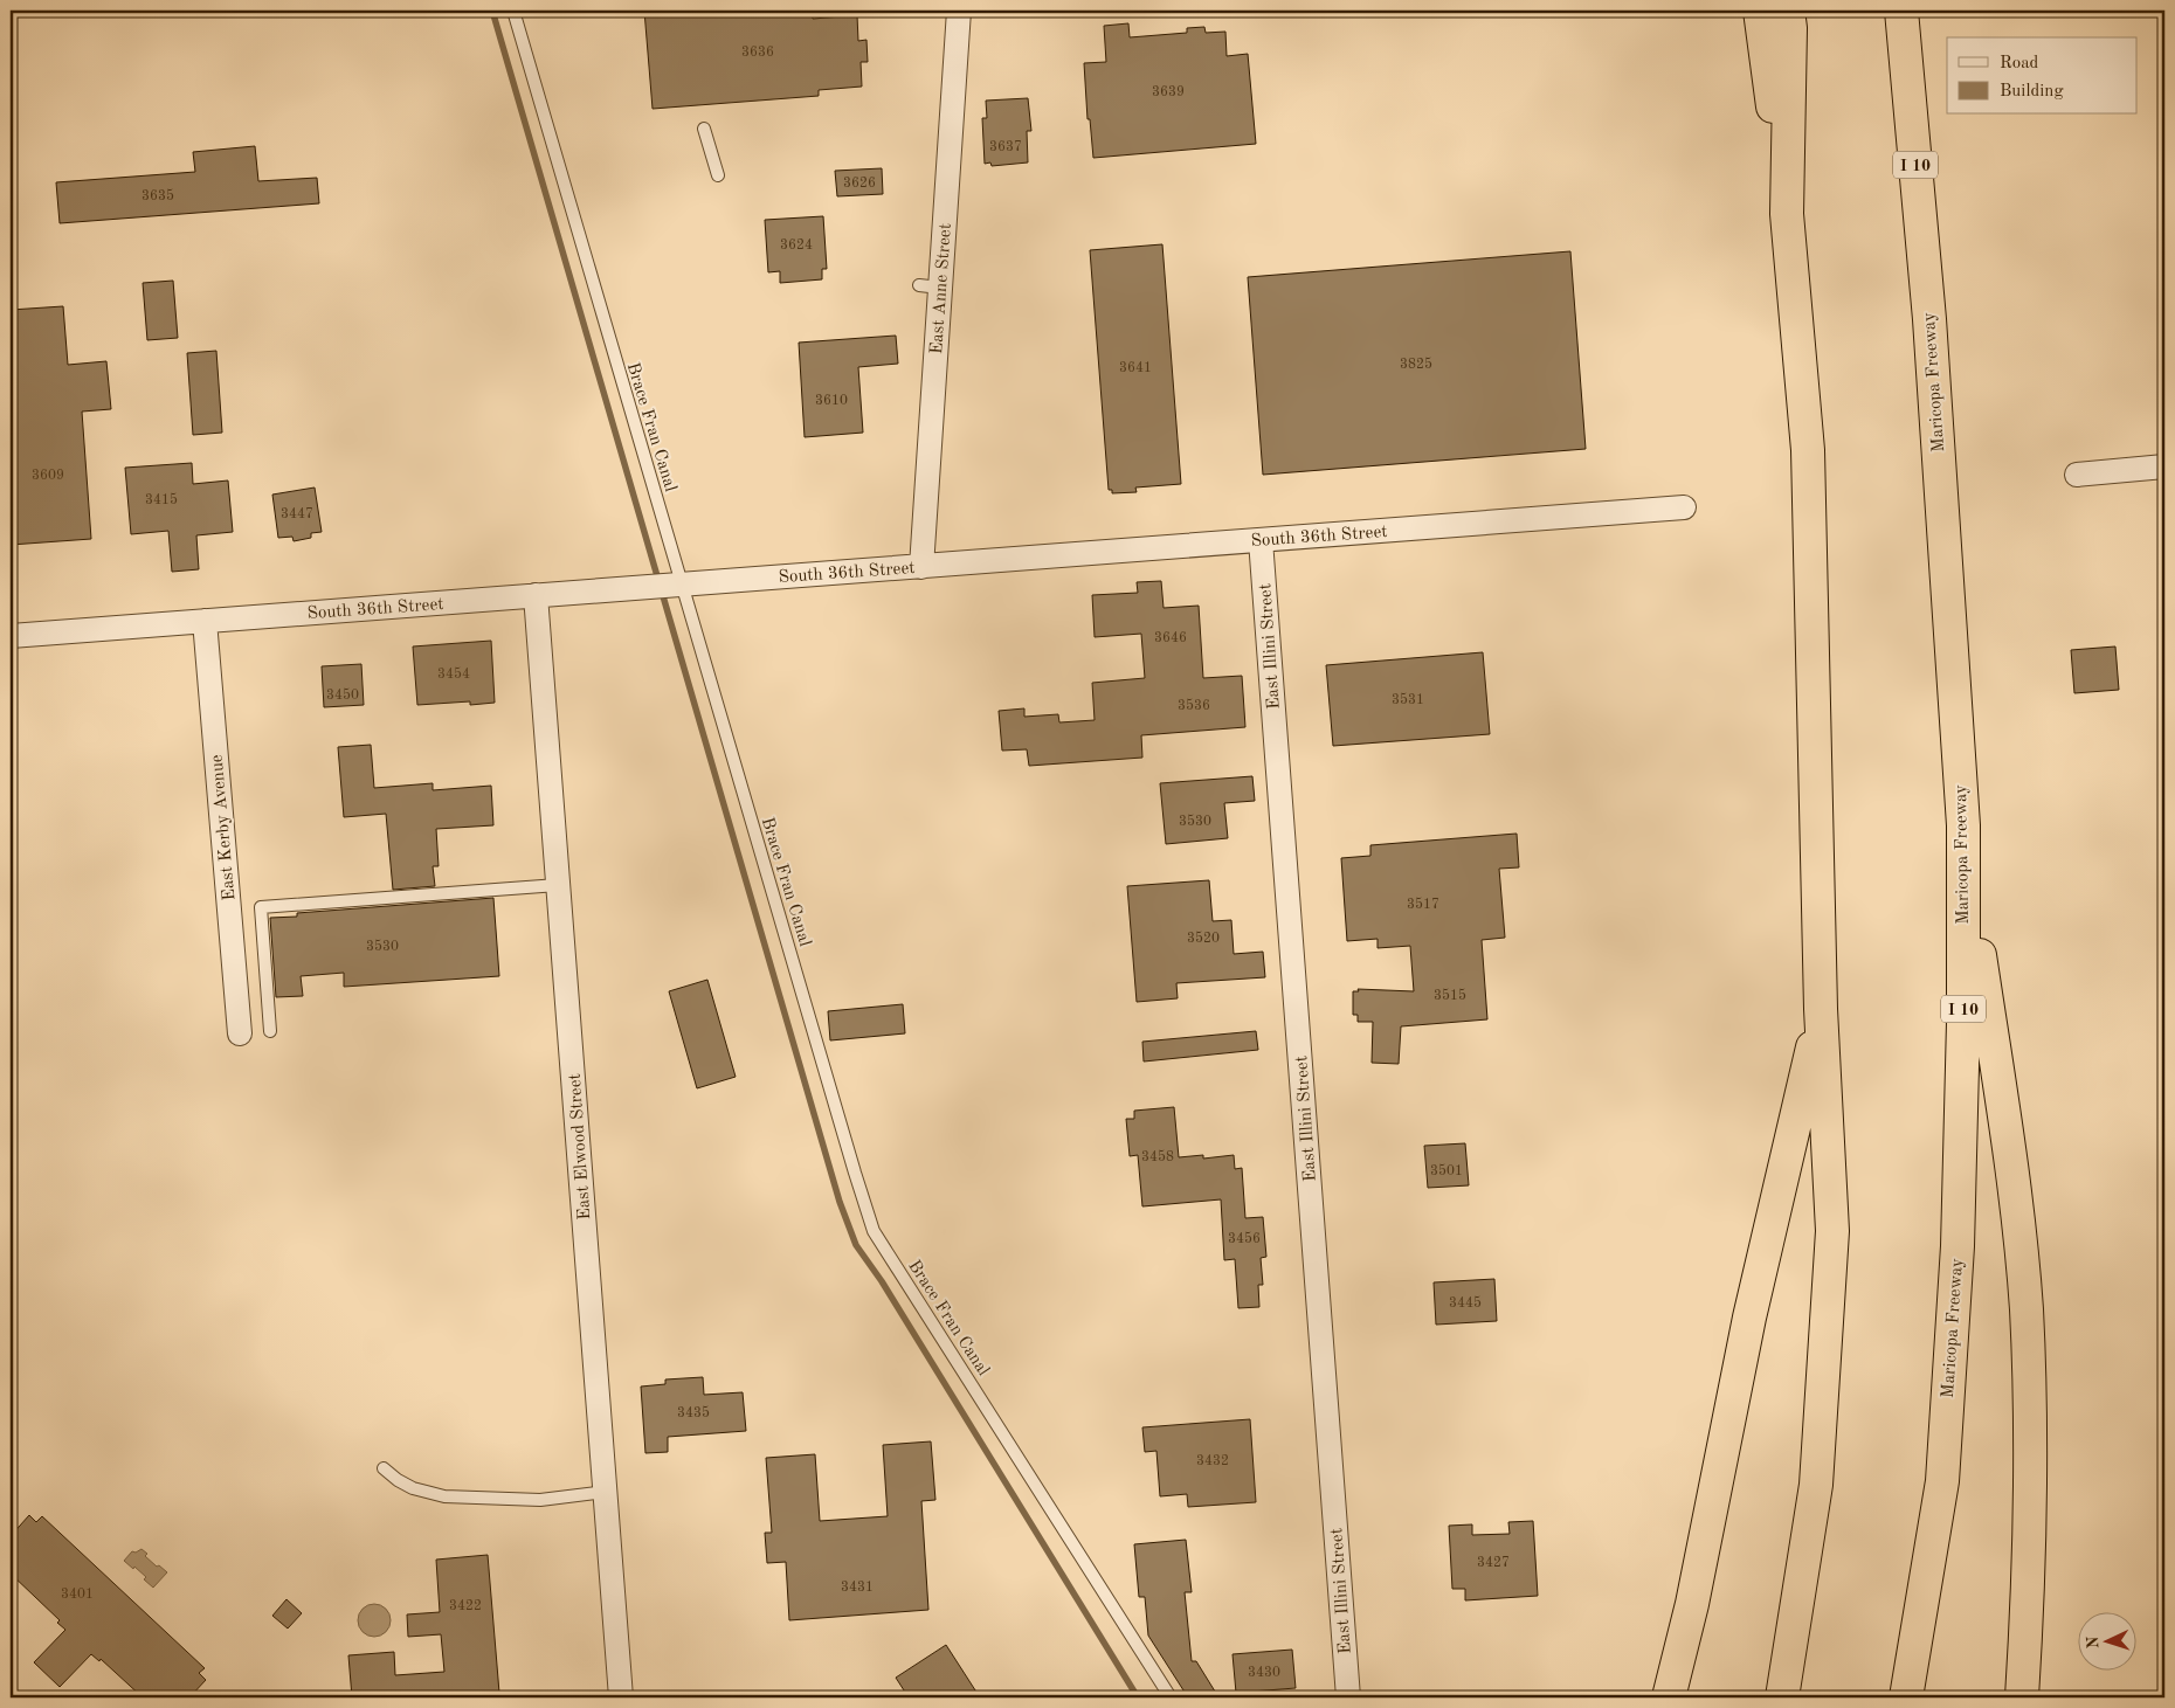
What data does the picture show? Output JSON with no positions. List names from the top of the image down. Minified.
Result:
{"streets":{"highway":["I 10","Maricopa Freeway"],"street":["East Anne Street","South 36th Street","East Illini Street","East Kerby Avenue","East Elwood Street"],"lane":["Brace Fran Canal"]},"crossings":[["East Anne Street","South 36th Street"],["Brace Fran Canal","South 36th Street"],["South 36th Street","East Illini Street"],["South 36th Street","East Kerby Avenue"],["South 36th Street","East Elwood Street"]],"house_numbers":["3636","3639","3637","3626","3635","3624","3825","3641","3610","3609","3415","3447","3646","3454","3450","3531","3536","3530","3517","3520","3530","3515","3458","3501","3456","3445","3435","3432","3427","3431","3401","3422","3430"],"legend":["Road","Building"],"north":"left"}
